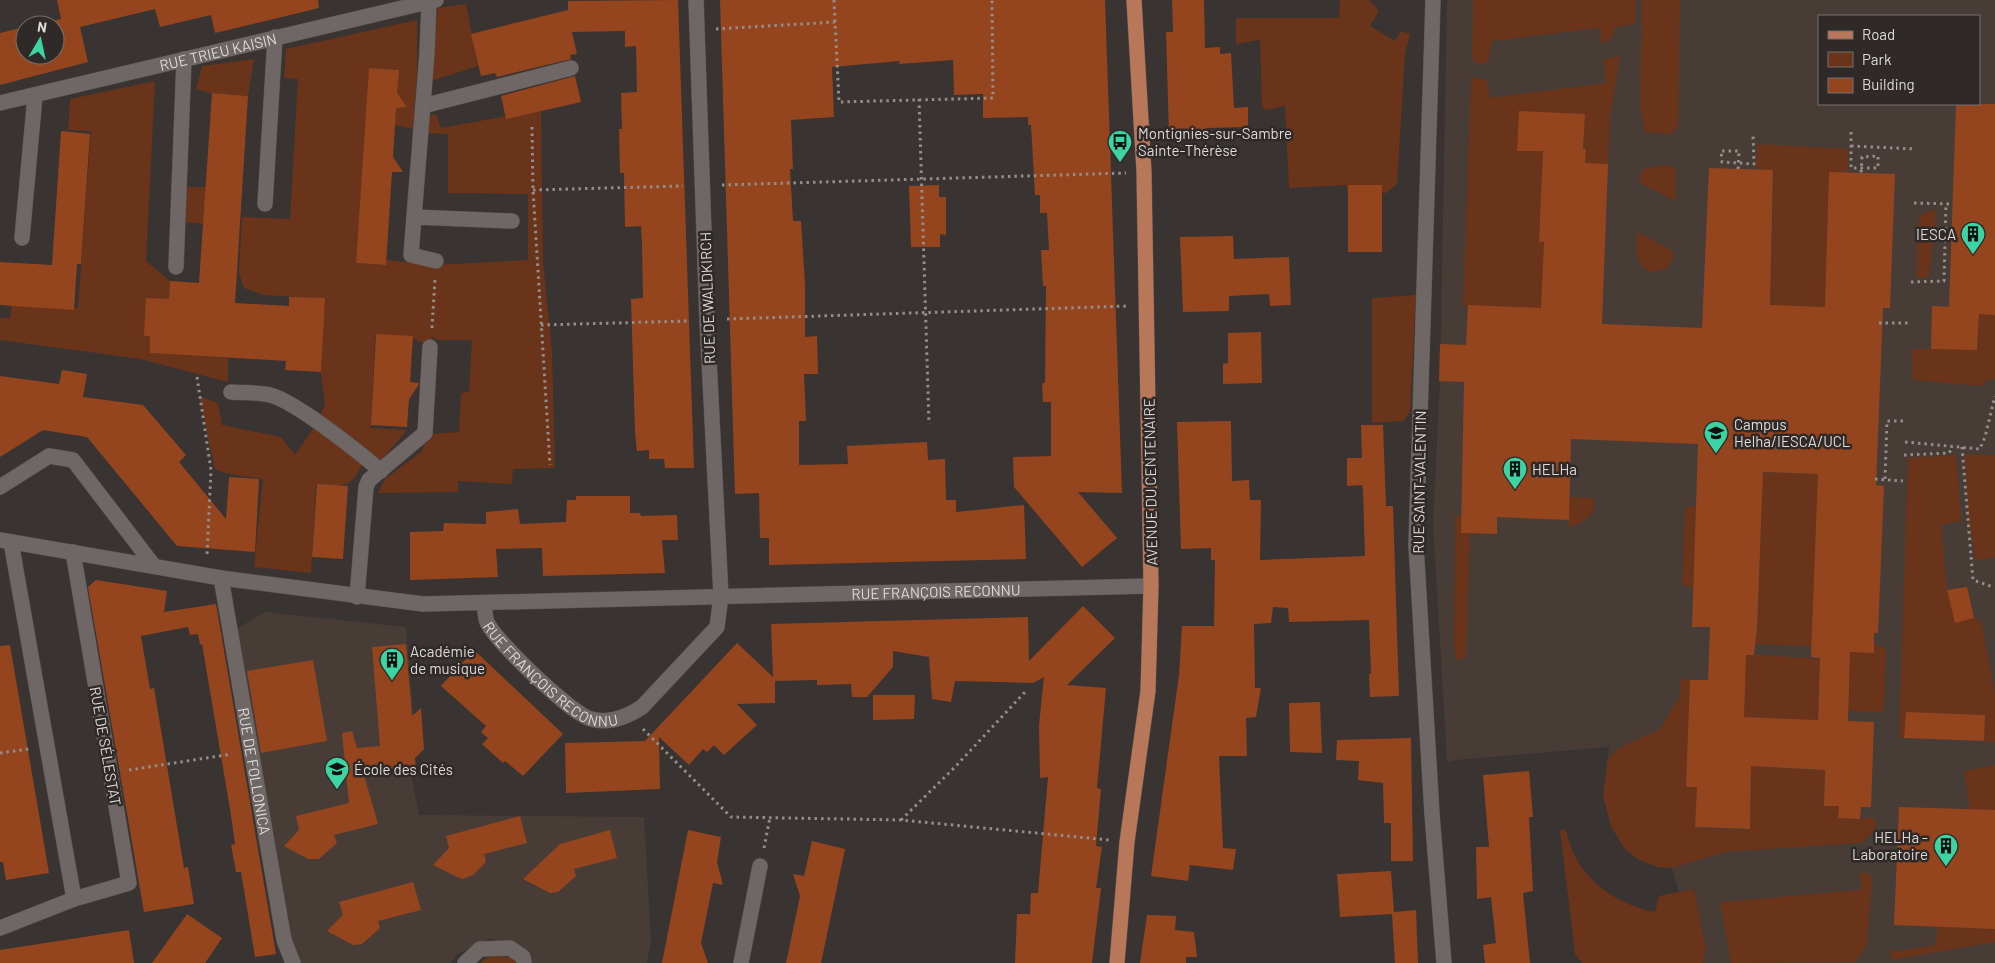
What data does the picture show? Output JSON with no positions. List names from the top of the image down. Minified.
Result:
{"streets":{"main road":["AVENUE DU CENTENAIRE"],"street":["RUE TRIEU KAISIN","RUE DE WALDKIRCH","RUE SAINT-VALENTIN","RUE FRANÇOIS RECONNU","RUE DE SÉLESTAT","RUE DE FOLLONICA"]},"crossings":[["RUE DE WALDKIRCH","RUE FRANÇOIS RECONNU"],["AVENUE DU CENTENAIRE","RUE FRANÇOIS RECONNU"],["RUE FRANÇOIS RECONNU","RUE DE SÉLESTAT"],["RUE FRANÇOIS RECONNU","RUE DE FOLLONICA"]],"places":{"bus stop":["Montignies-sur-Sambre Sainte-Thérèse"],"building":["IESCA","HELHa","Académie de musique","HELHa - Laboratoire"],"school or university":["Campus Helha/IESCA/UCL","École des Cités"]},"legend":["Road","Park","Building"],"north":"top"}
